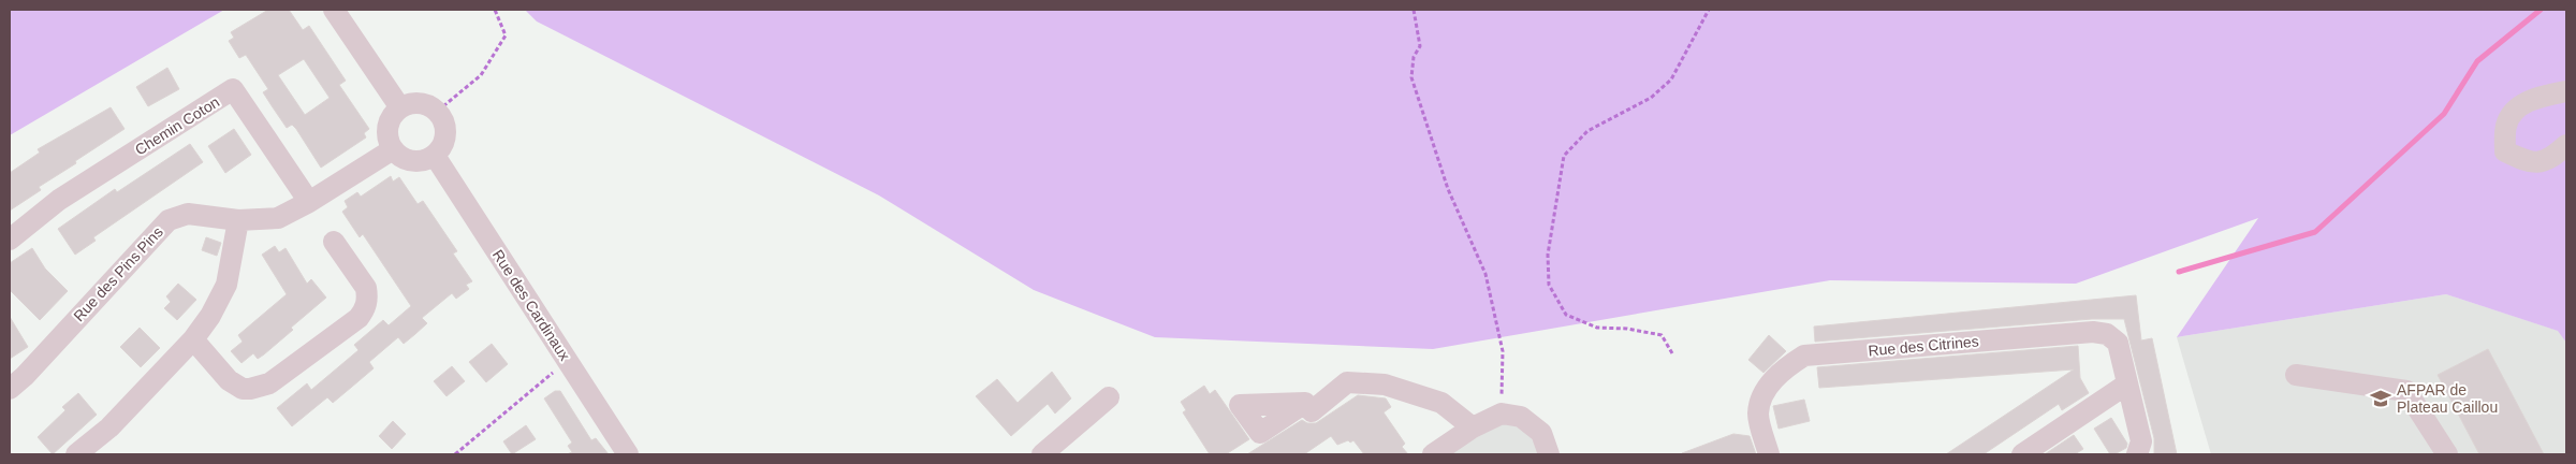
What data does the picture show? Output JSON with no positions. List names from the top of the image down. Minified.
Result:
{"streets":{"street":["Chemin Coton","Rue des Pins Pins","Rue des Cardinaux","Rue des Citrines"]},"crossings":[["Chemin Coton","Rue des Pins Pins"],["Rue des Pins Pins","Rue des Cardinaux"]],"places":{"school or university":["AFPAR de Plateau Caillou"]}}
